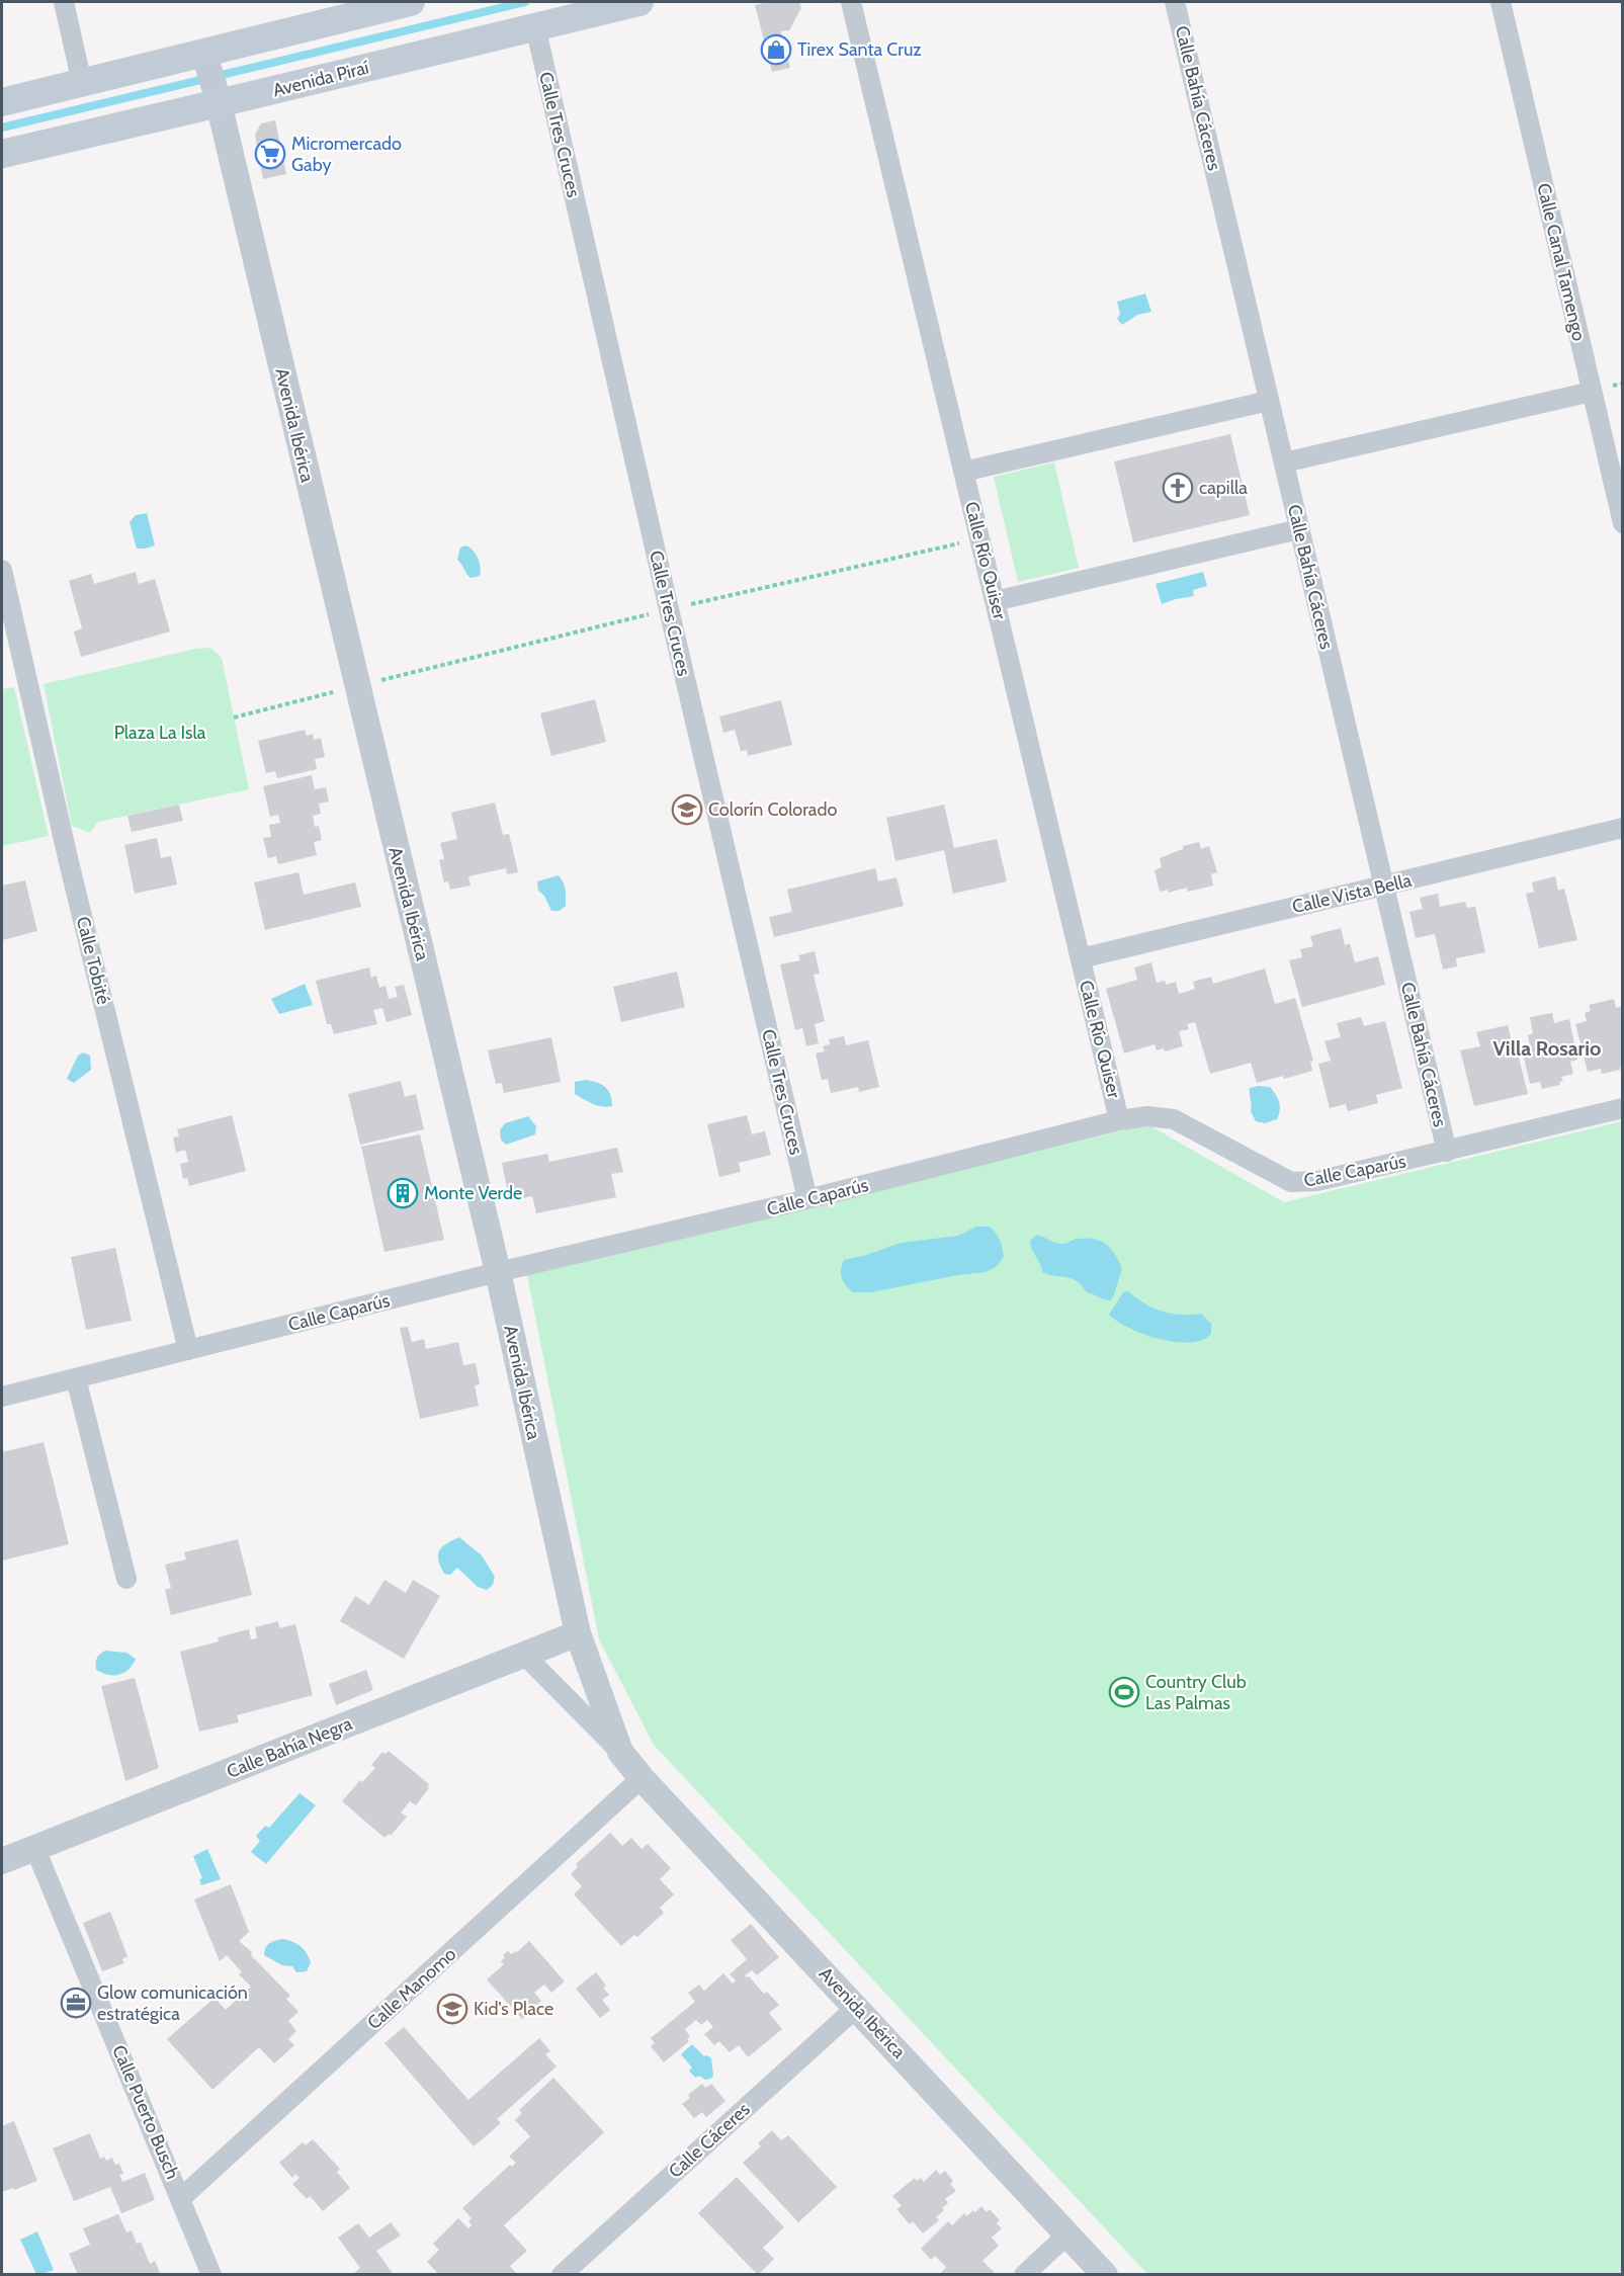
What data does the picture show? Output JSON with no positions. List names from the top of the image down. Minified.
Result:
{"streets":{"main road":["Avenida Piraí"],"street":["Calle Bahía Cáceres","Calle Tres Cruces","Calle Canal Tamengo","Avenida Ibérica","Calle Río Quiser","Calle Vista Bella","Calle Tobité","Calle Caparús","Calle Bahía Negra","Calle Manomo","Calle Puerto Busch","Calle Cáceres"]},"crossings":[["Avenida Piraí","Calle Tres Cruces"],["Avenida Piraí","Avenida Ibérica"],["Calle Bahía Cáceres","Calle Vista Bella"],["Calle Bahía Cáceres","Calle Caparús"],["Calle Tres Cruces","Calle Caparús"],["Avenida Ibérica","Calle Caparús"],["Avenida Ibérica","Calle Bahía Negra"],["Avenida Ibérica","Calle Manomo"],["Avenida Ibérica","Calle Cáceres"],["Calle Río Quiser","Calle Vista Bella"],["Calle Río Quiser","Calle Caparús"],["Calle Tobité","Calle Caparús"],["Calle Bahía Negra","Calle Puerto Busch"],["Calle Manomo","Calle Puerto Busch"]],"districts":["Villa Rosario"],"parks":["Plaza La Isla"],"places":{"shop":["Tirex Santa Cruz"],"supermarket":["Micromercado Gaby"],"church":["capilla"],"school or university":["Colorín Colorado","Kid's Place"],"building":["Monte Verde"],"sports":["Country Club Las Palmas"],"office":["Glow comunicación estratégica"]}}
